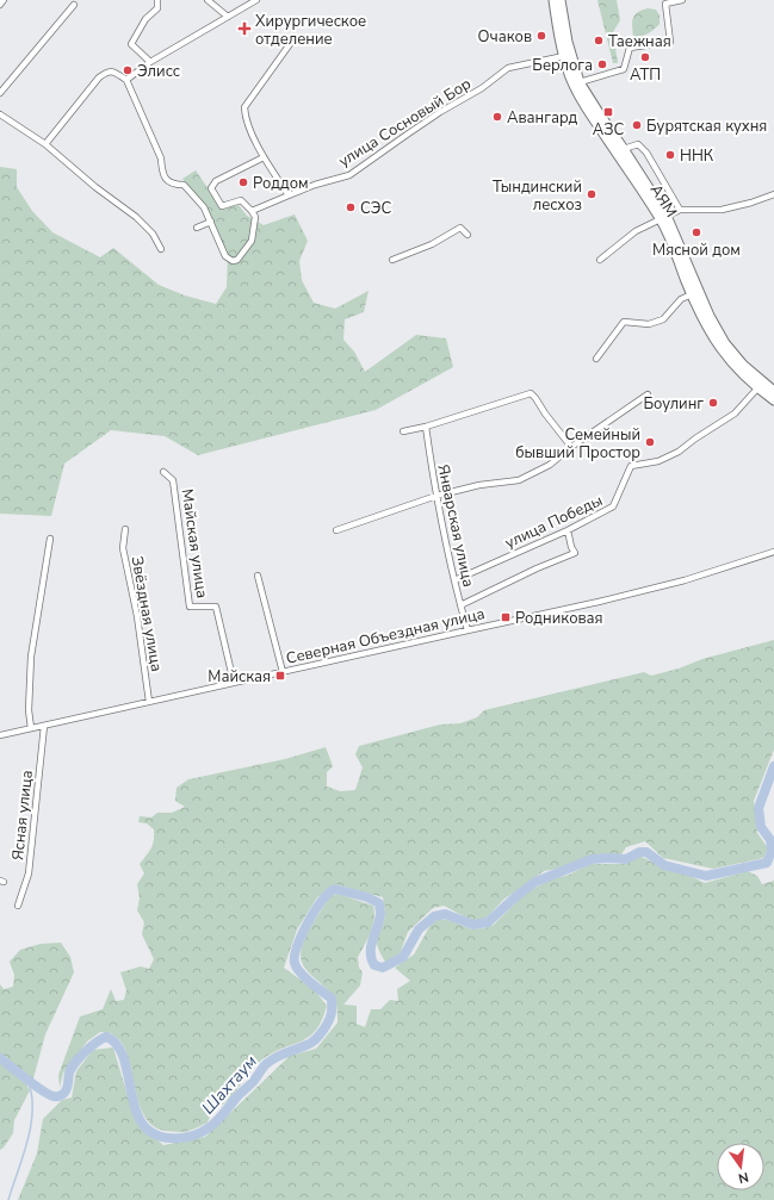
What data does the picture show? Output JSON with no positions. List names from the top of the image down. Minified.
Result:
{"streets":{"highway":["АЯМ"],"street":["улица Сосновый Бор","улица Победы","Январская улица","Майская улица","Звёздная улица","Северная Объездная улица","Ясная улица"]},"crossings":[["улица Сосновый Бор","АЯМ"],["АЯМ","улица Победы"],["улица Победы","Январская улица"],["Январская улица","Северная Объездная улица"],["Майская улица","Северная Объездная улица"],["Звёздная улица","Северная Объездная улица"],["Северная Объездная улица","Ясная улица"]],"water":["Шахтаум"],"places":{"health":["Хирургическое отделение"],"other":["Очаков","Таежная","АТП","Берлога","Элисс","Авангард","Бурятская кухня","ННК","Роддом","Тындинский лесхоз","СЭС","Мясной дом","Боулинг","Семейный бывший Простор"],"transit":["АЗС","Родниковая","Майская"]},"north":"bottom"}
